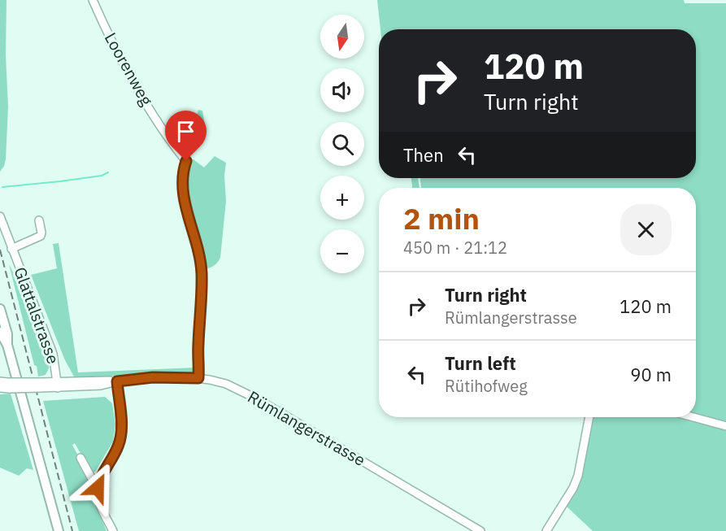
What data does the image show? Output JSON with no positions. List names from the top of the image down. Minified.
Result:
{"streets":{"street":["Loorenweg","Glattalstrasse","Rümlangerstrasse"]},"crossings":[["Loorenweg","Rümlangerstrasse"],["Glattalstrasse","Rümlangerstrasse"]],"north":"bottom","page":{"map_buttons":["+","−"],"turn":["120 m","Turn right"],"then":"Then","heading":["2 min","450 m · 21:12"],"list":[{"name":"Turn right","note":"Rümlangerstrasse","value":"120 m"},{"name":"Turn left","note":"Rütihofweg","value":"90 m"}]}}
